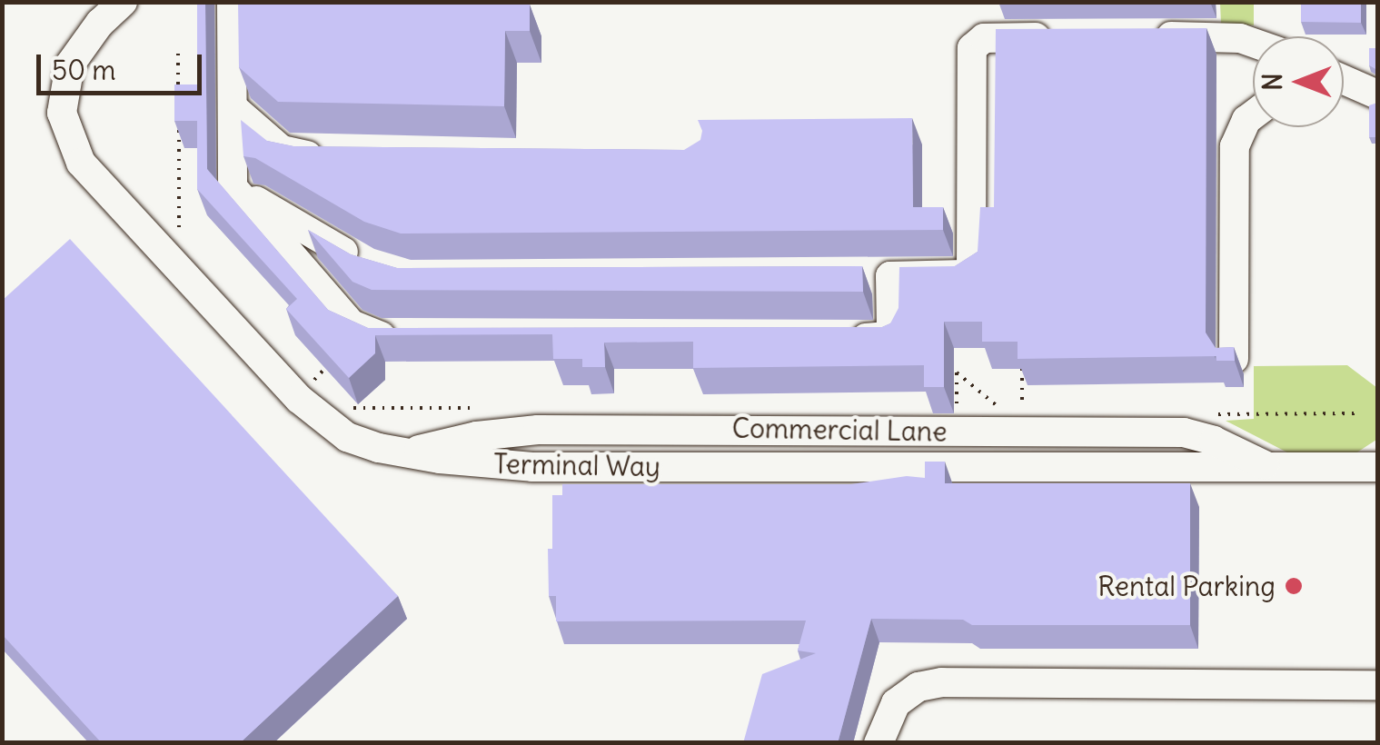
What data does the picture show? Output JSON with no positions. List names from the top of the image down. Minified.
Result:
{"streets":{"lane":["Commercial Lane"]},"places":["Rental Parking"],"scale_bar":"50 m","north":"left"}
